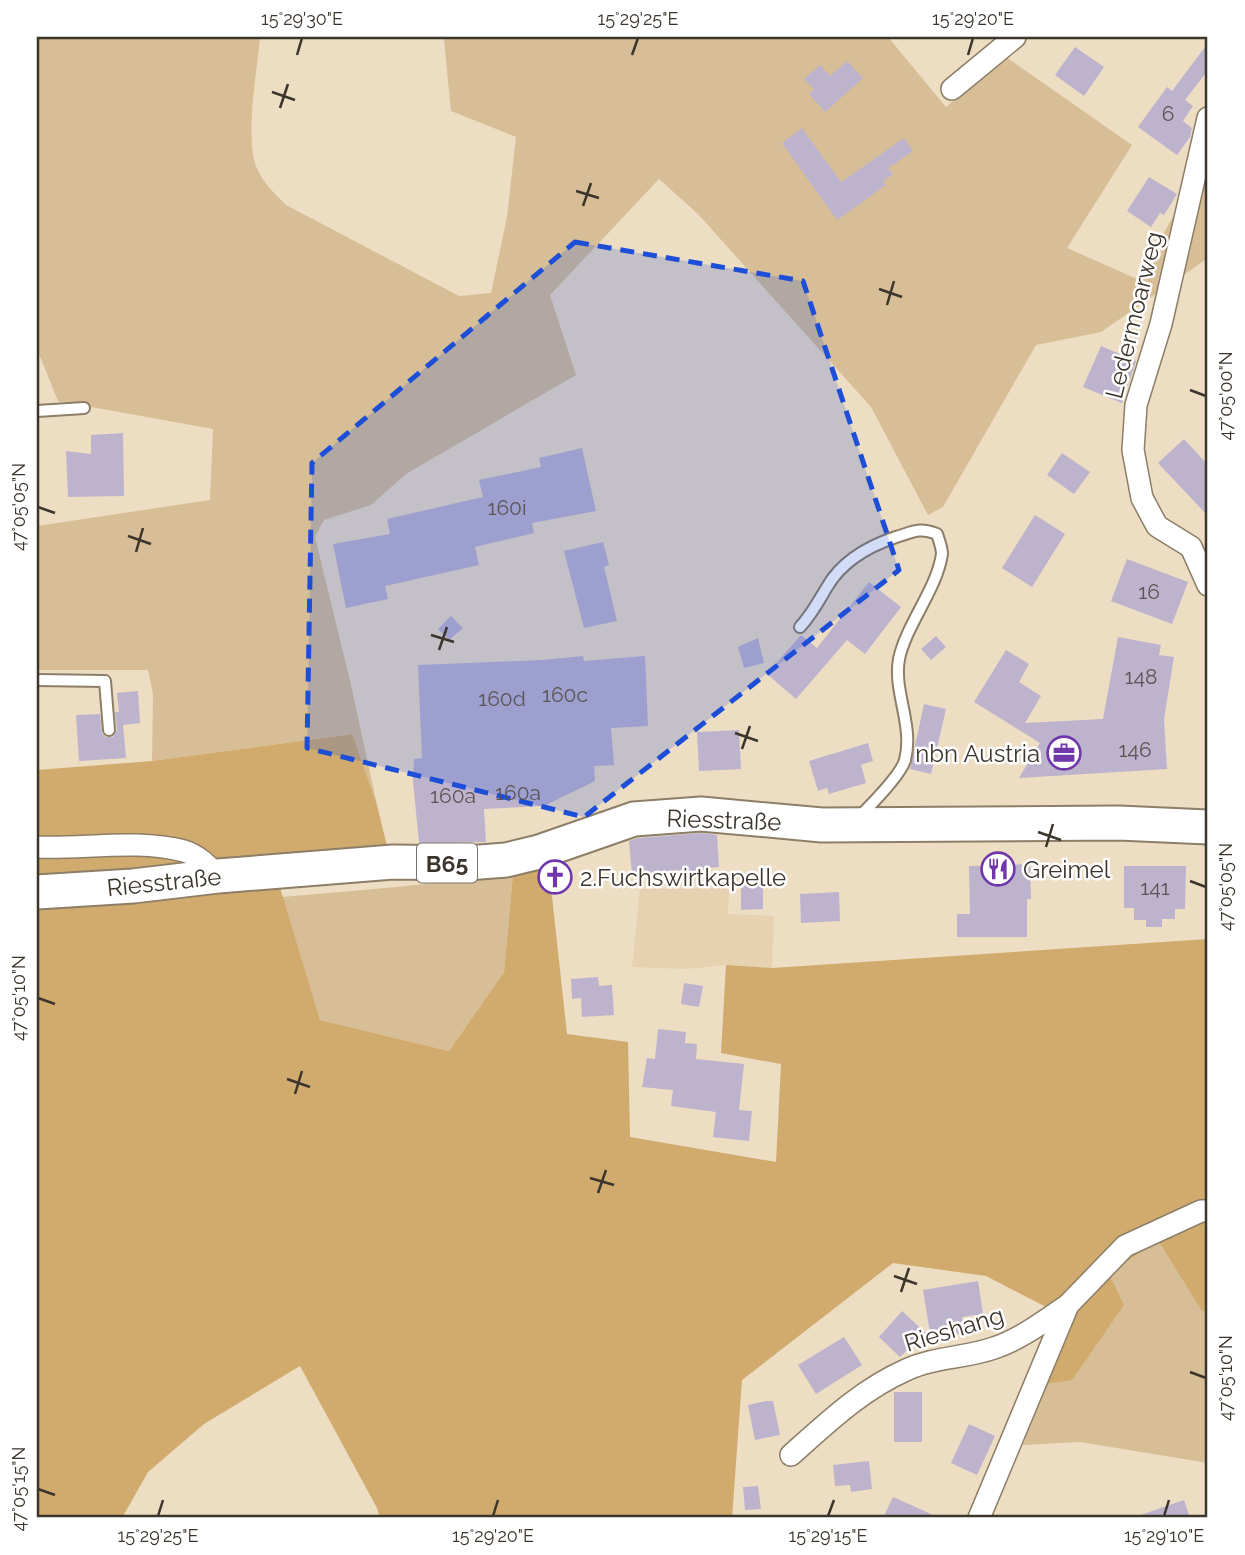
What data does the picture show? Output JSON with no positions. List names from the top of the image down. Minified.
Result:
{"streets":{"main road":["Riesstraße","B65"],"street":["Ledermoarweg","Rieshang"]},"places":{"office":["nbn Austria"],"restaurant":["Greimel"],"church":["2.Fuchswirtkapelle"]},"house_numbers":["6","160i","16","148","160c","160d","146","160a","160a","141"],"coordinates":["15°29'30\"E","15°29'25\"E","15°29'20\"E","47°05'00\"N","47°05'05\"N","47°05'10\"N","47°05'15\"N","15°29'15\"E","15°29'10\"E"]}
